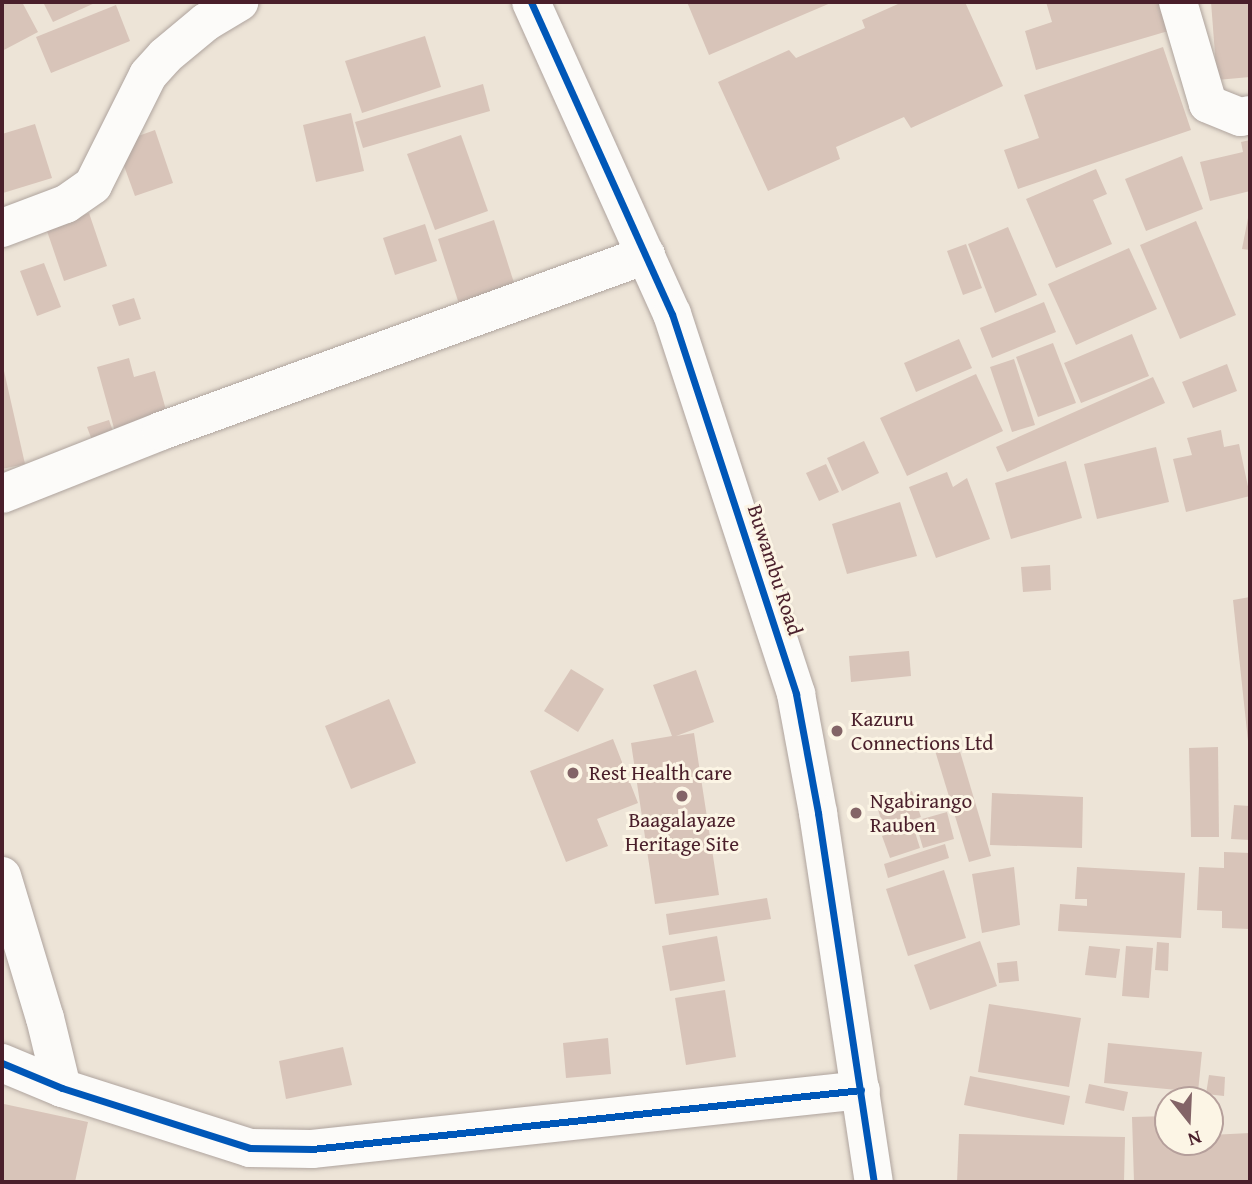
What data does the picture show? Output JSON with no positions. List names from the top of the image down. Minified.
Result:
{"streets":{"street":["Buwambu Road"]},"places":["Kazuru Connections Ltd","Rest Health care","Baagalayaze Heritage Site","Ngabirango Rauben"],"north":"bottom"}
